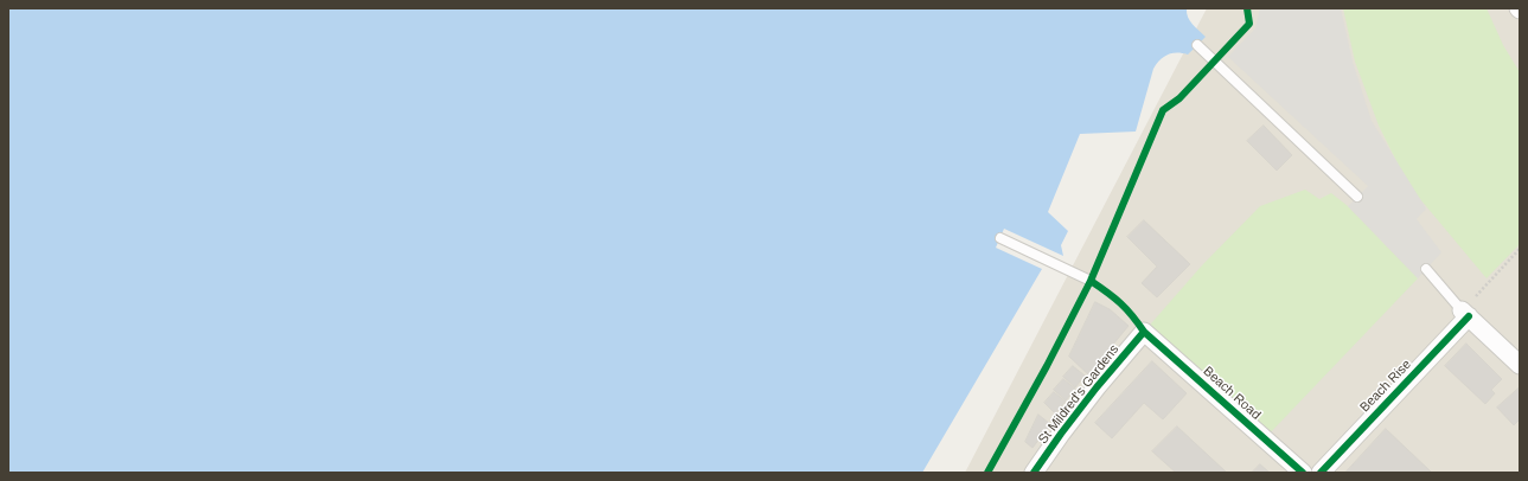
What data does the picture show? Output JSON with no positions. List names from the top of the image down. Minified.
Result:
{"streets":{"street":["Beach Rise","Beach Road","St Mildred's Gardens"]},"crossings":[["Beach Road","St Mildred's Gardens"]]}
